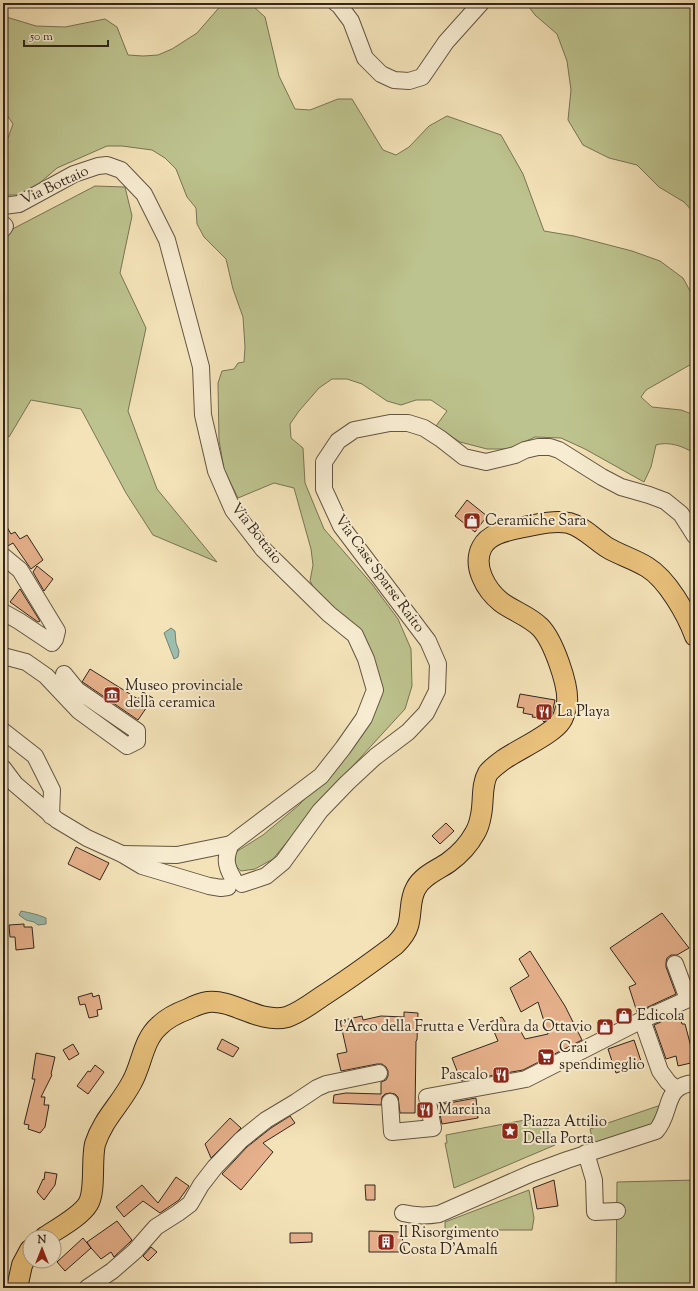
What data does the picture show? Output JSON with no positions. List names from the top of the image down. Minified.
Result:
{"streets":{"street":["Via Bottaio","Via Case Sparse Raito"]},"places":{"shop":["Ceramiche Sara","Edicola","L'Arco della Frutta e Verdura da Ottavio"],"museum":["Museo provinciale della ceramica"],"restaurant":["La Playa","Pascalo","Marcina"],"supermarket":["Crai spendimeglio"],"place":["Piazza Attilio Della Porta"],"building":["Il Risorgimento Costa D'Amalfi"]},"scale_bar":"50 m","north":"top"}
